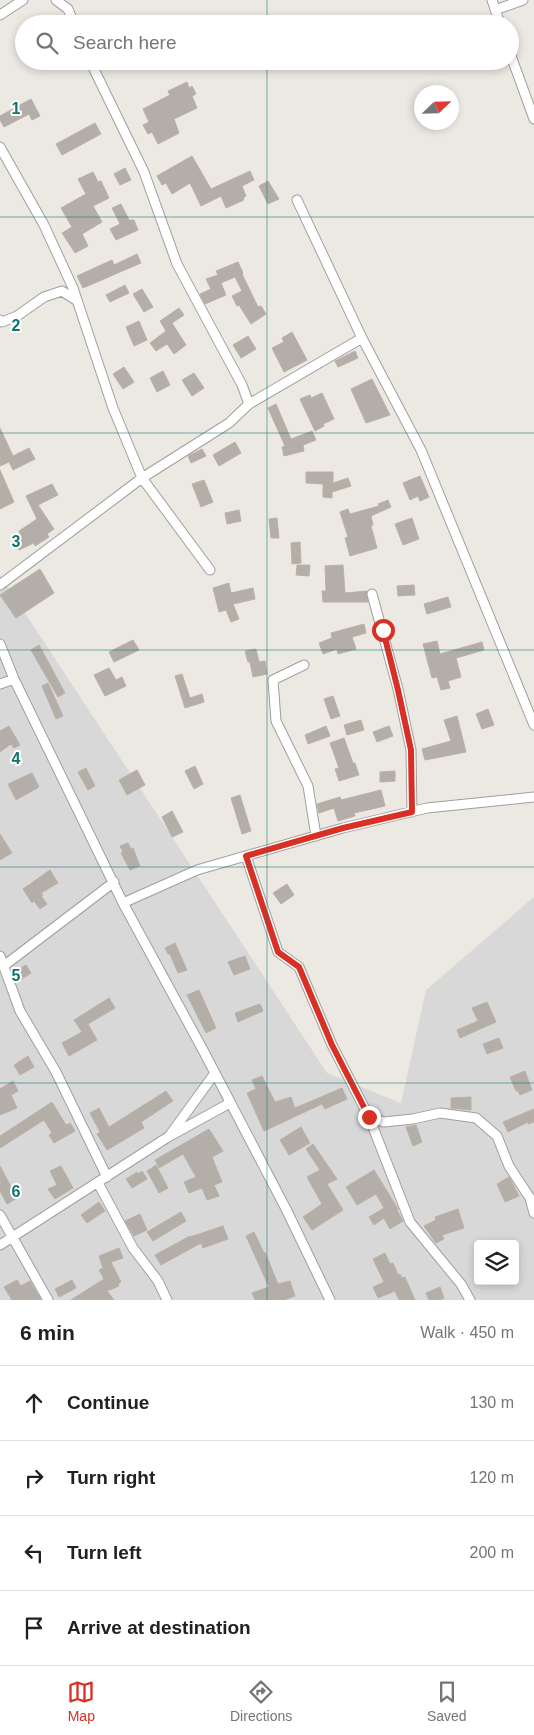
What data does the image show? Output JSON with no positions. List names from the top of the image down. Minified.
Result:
{"north":"top right","page":{"search":"Search here","heading":["6 min","Walk · 450 m"],"list":[["Continue","130 m"],["Turn right","120 m"],["Turn left","200 m"],"Arrive at destination"],"nav":["Map","Directions","Saved"]},"grid":{"rows":["1","2","3","4","5","6"]}}
